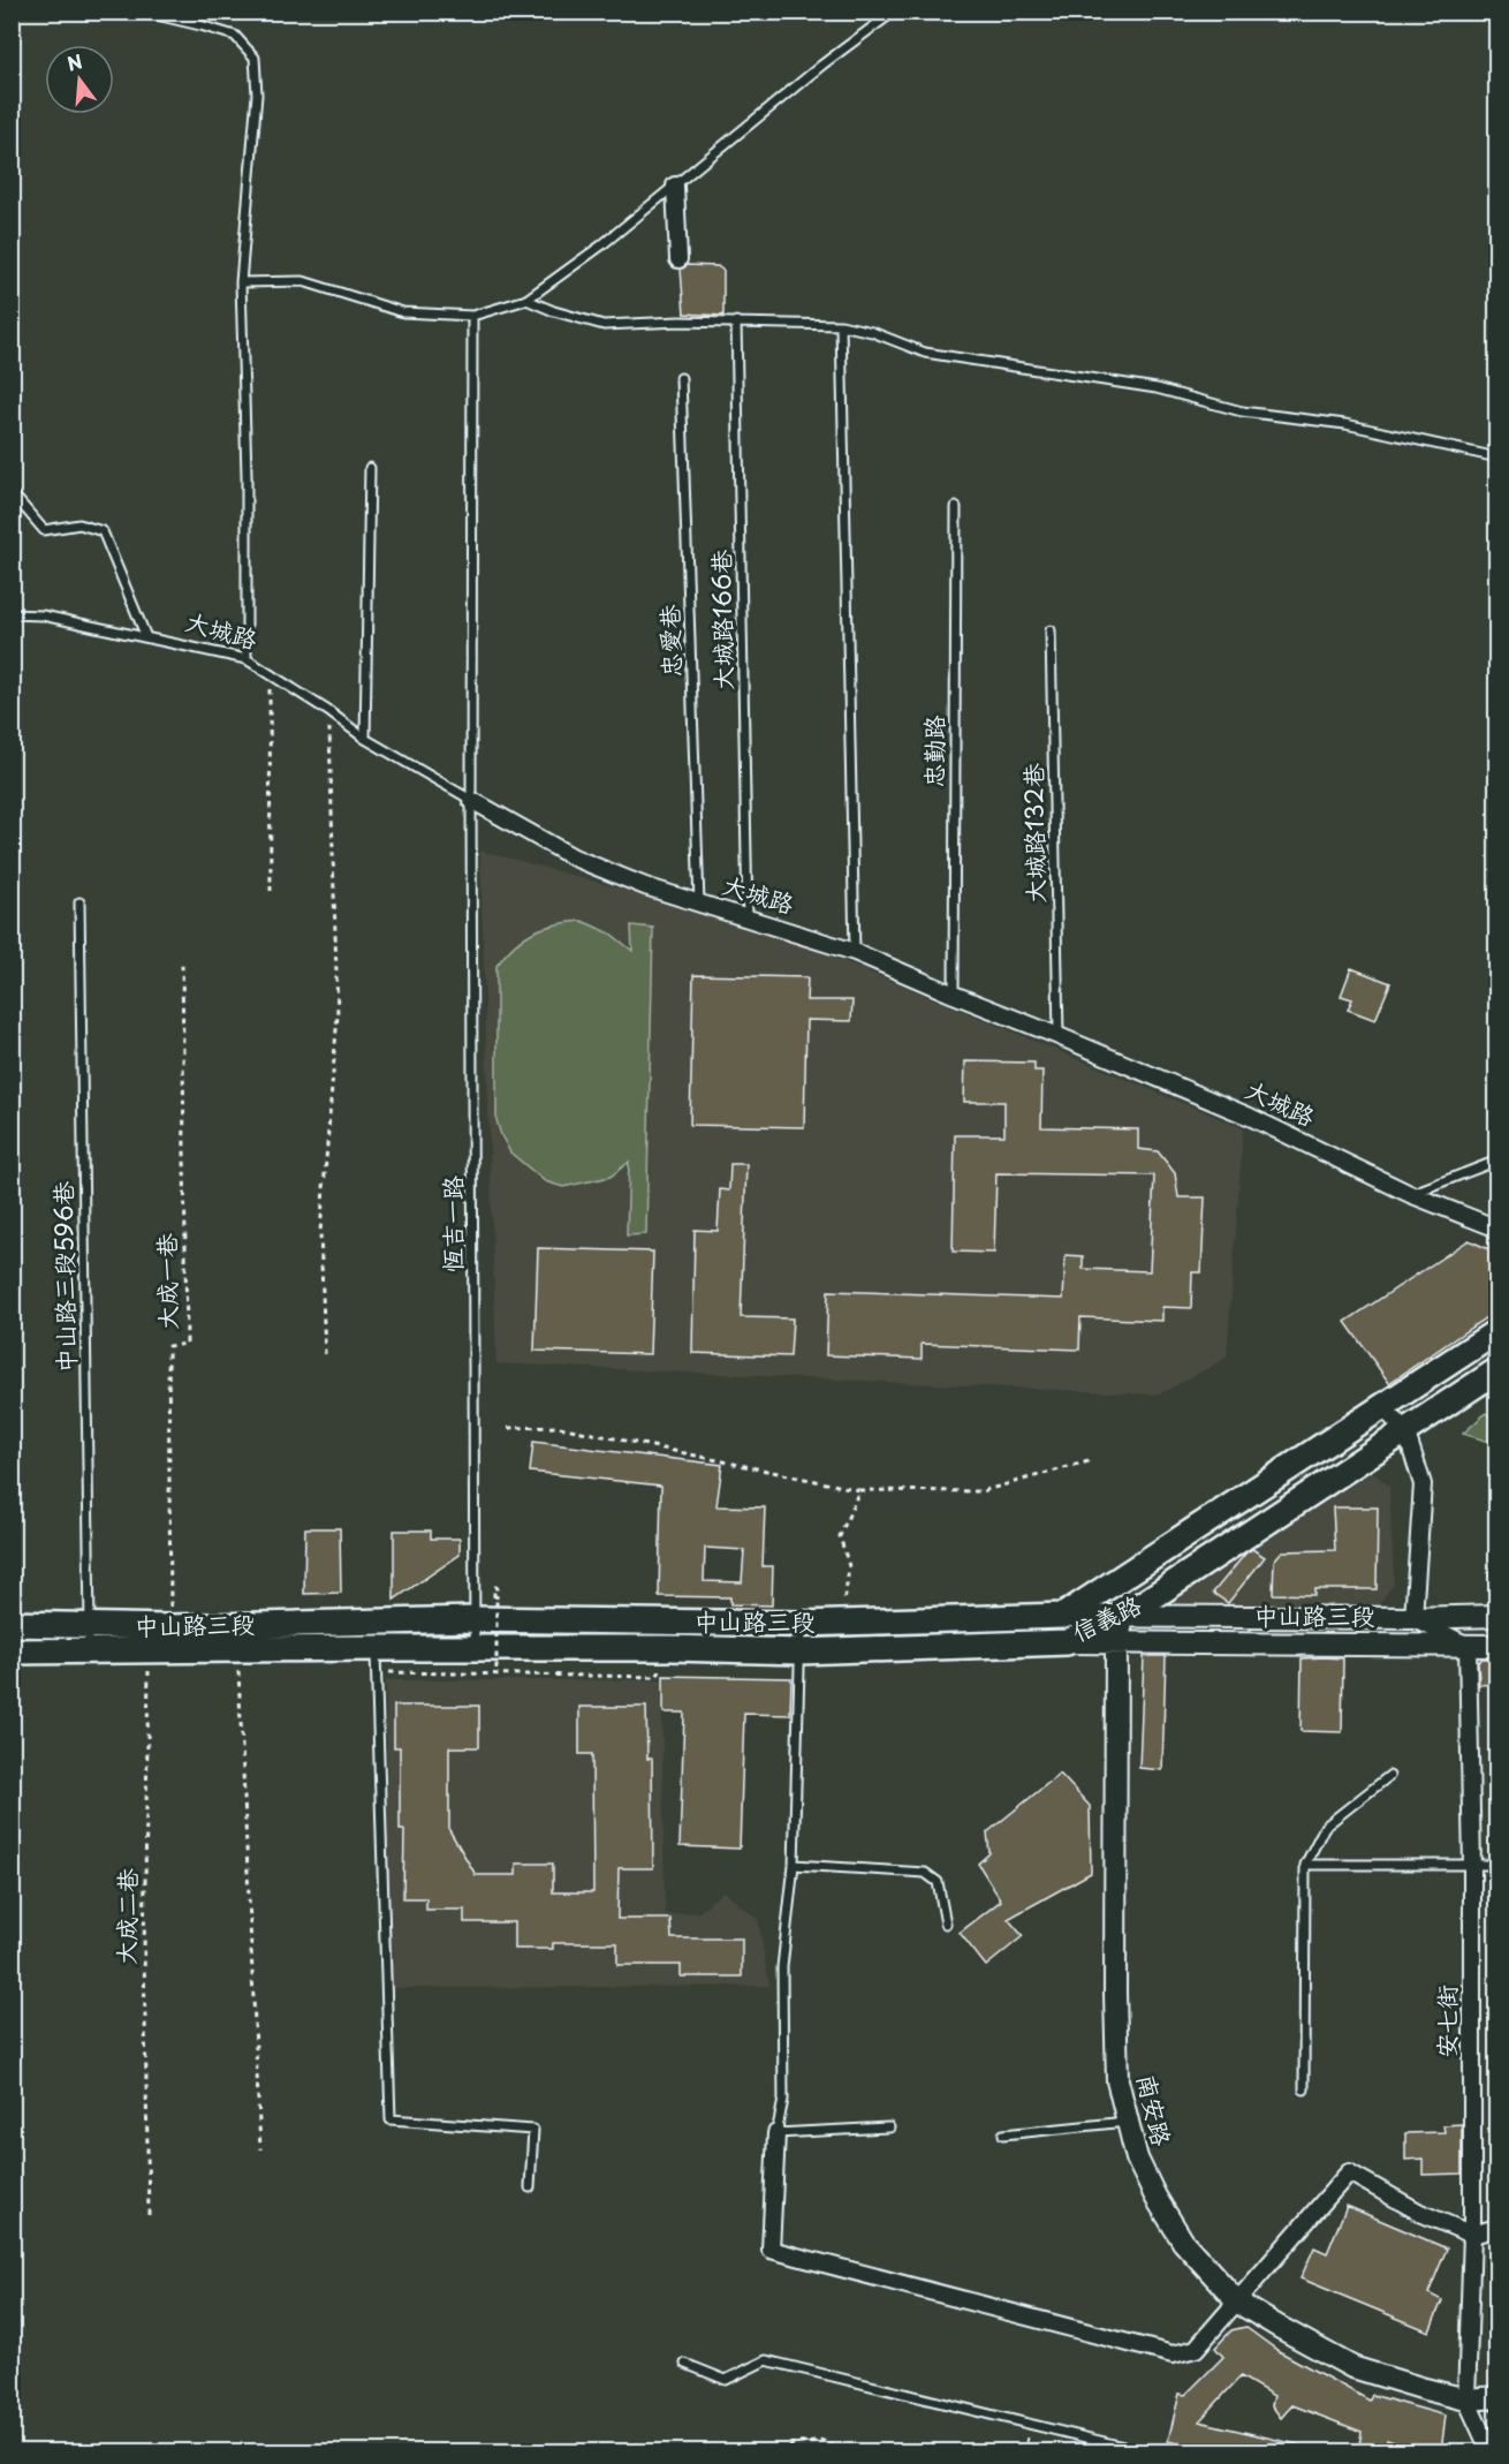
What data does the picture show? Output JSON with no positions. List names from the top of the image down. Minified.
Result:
{"streets":{"main road":["中山路三段","信義路"],"street":["大城路","安七街","南安路"],"lane":["大城路166巷","忠愛巷","忠勤路","大城路132巷","恆吉一路","中山路三段596巷"],"path":["大成一巷","大成二巷"]},"crossings":[["大城路166巷","大城路"],["大城路","忠愛巷"],["大城路","忠勤路"],["大城路","大城路132巷"],["大城路","恆吉一路"],["恆吉一路","中山路三段"],["中山路三段596巷","中山路三段"],["大成一巷","中山路三段"],["中山路三段","信義路"],["中山路三段","大成二巷"],["中山路三段","安七街"],["中山路三段","南安路"],["信義路","南安路"],["安七街","南安路"]],"north":"top"}
